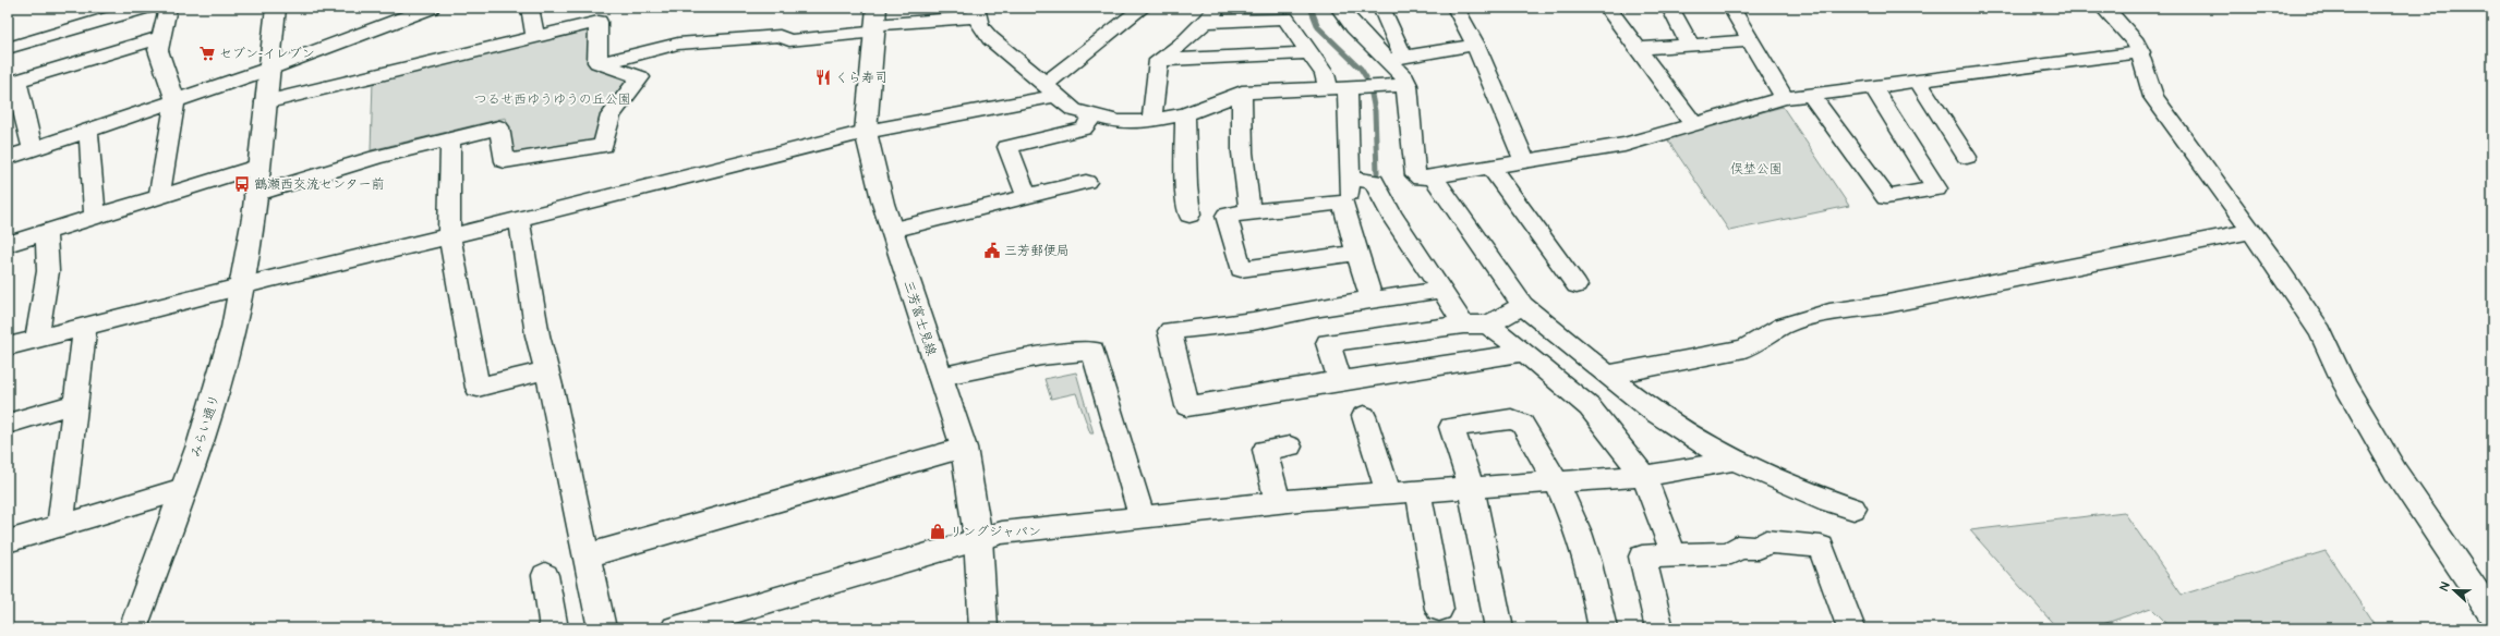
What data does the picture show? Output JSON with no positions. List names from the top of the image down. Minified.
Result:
{"streets":{"street":["三芳富士見線","みらい通り"]},"parks":["つるせ西ゆうゆうの丘公園","俣埜公園"],"places":{"supermarket":["セブン-イレブン"],"restaurant":["くら寿司"],"bus stop":["鶴瀬西交流センター前"],"public building":["三芳郵便局"],"shop":["リングジャパン"]},"north":"left"}
